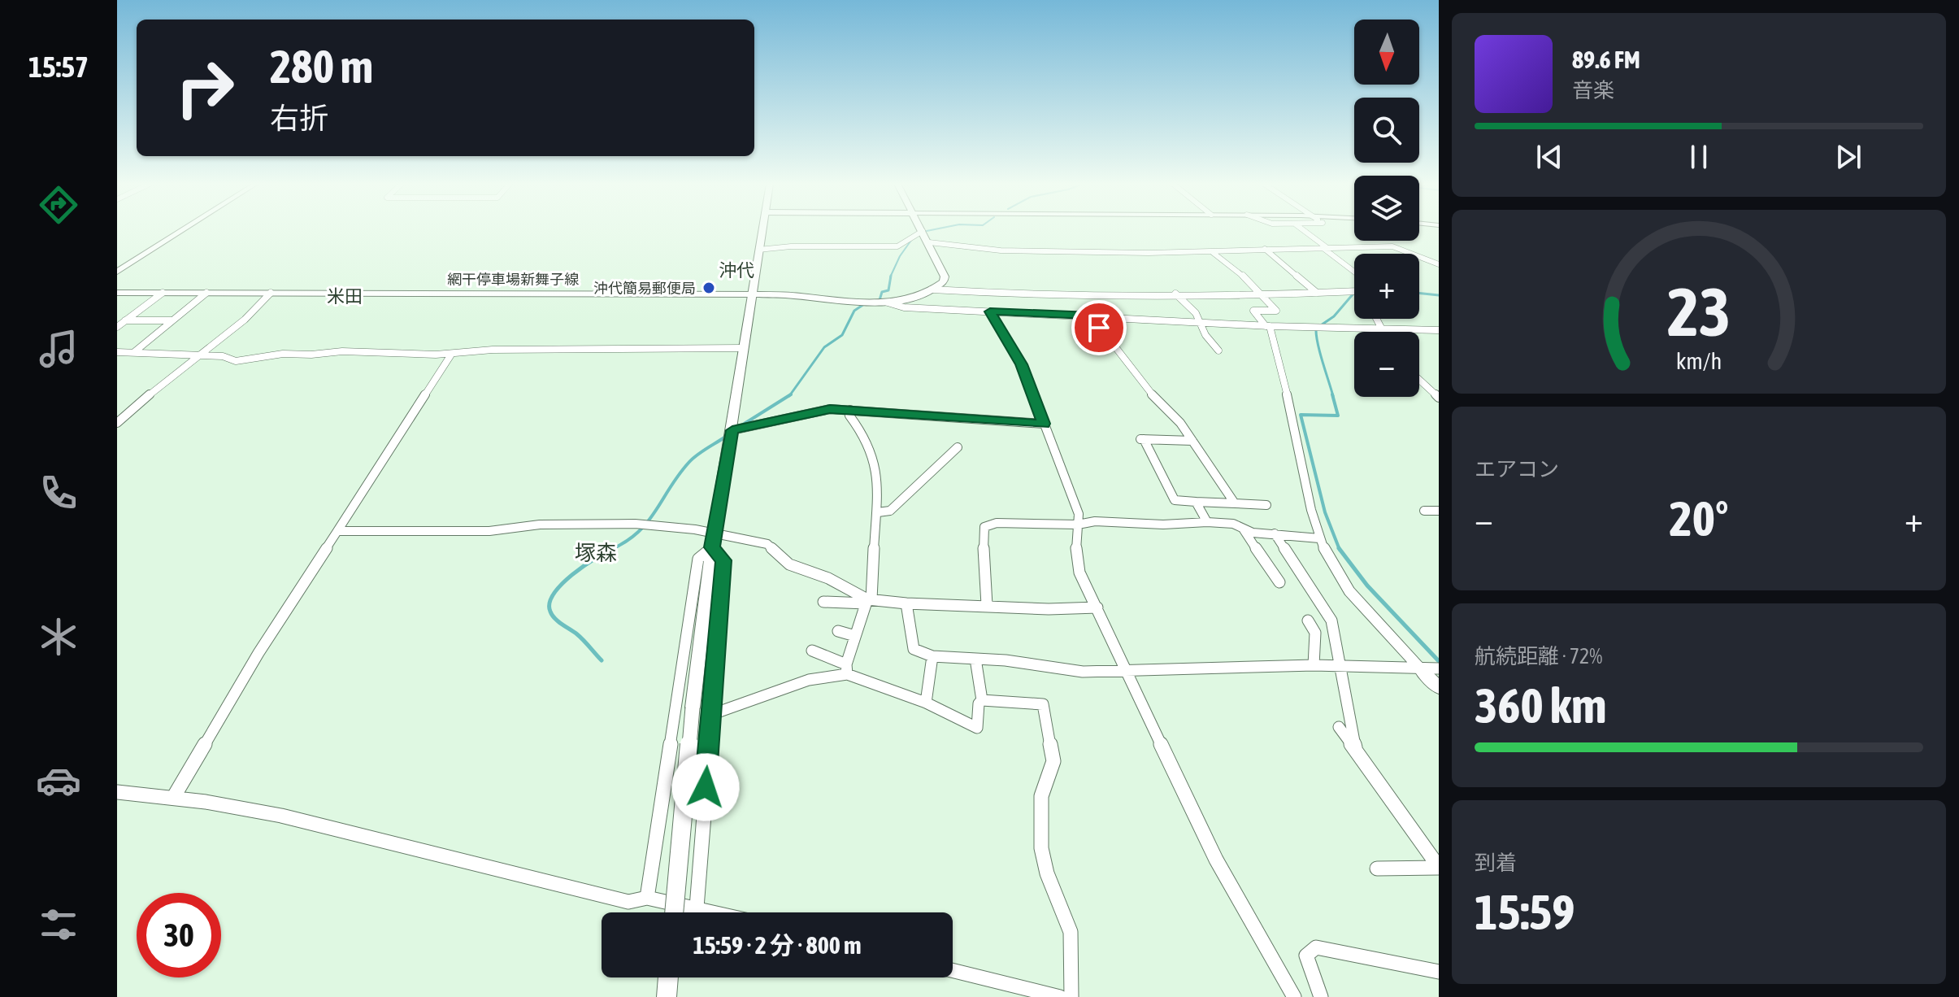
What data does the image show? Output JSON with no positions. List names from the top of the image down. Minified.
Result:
{"streets":{"main road":["網干停車場新舞子線"]},"districts":["沖代","米田","塚森"],"places":["沖代簡易郵便局"],"north":"bottom","page":{"tabs":"15:57","map_buttons":["+","−"],"turn":["280 m","右折"],"song":["89.6 FM","音楽"],"tile":["エアコン",["航続距離 · 72%","360 km"],["到着","15:59"]],"heat":["−","20°","+"],"limit":"30","trip":"15:59 · 2 分 · 800 m","gauge":["23","km/h"]}}
